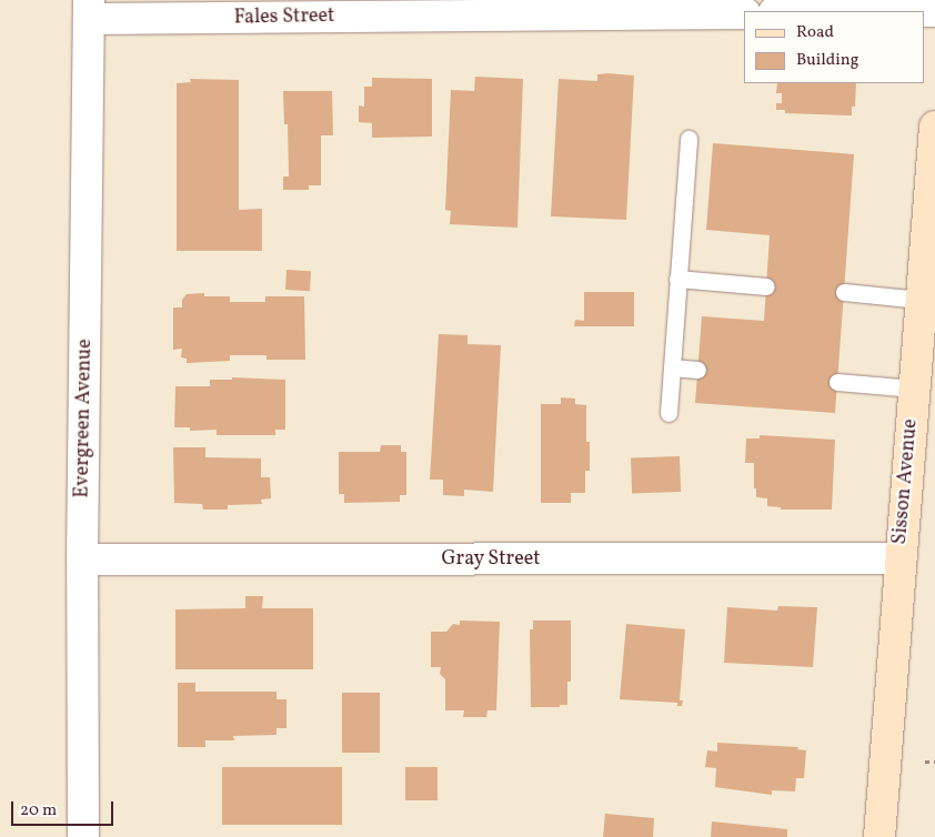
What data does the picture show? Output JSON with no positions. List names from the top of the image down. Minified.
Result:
{"streets":{"main road":["Sisson Avenue"],"street":["Fales Street","Evergreen Avenue","Gray Street"]},"crossings":[["Fales Street","Evergreen Avenue"],["Evergreen Avenue","Gray Street"],["Sisson Avenue","Gray Street"]],"legend":["Road","Building"],"scale_bar":"20 m"}
